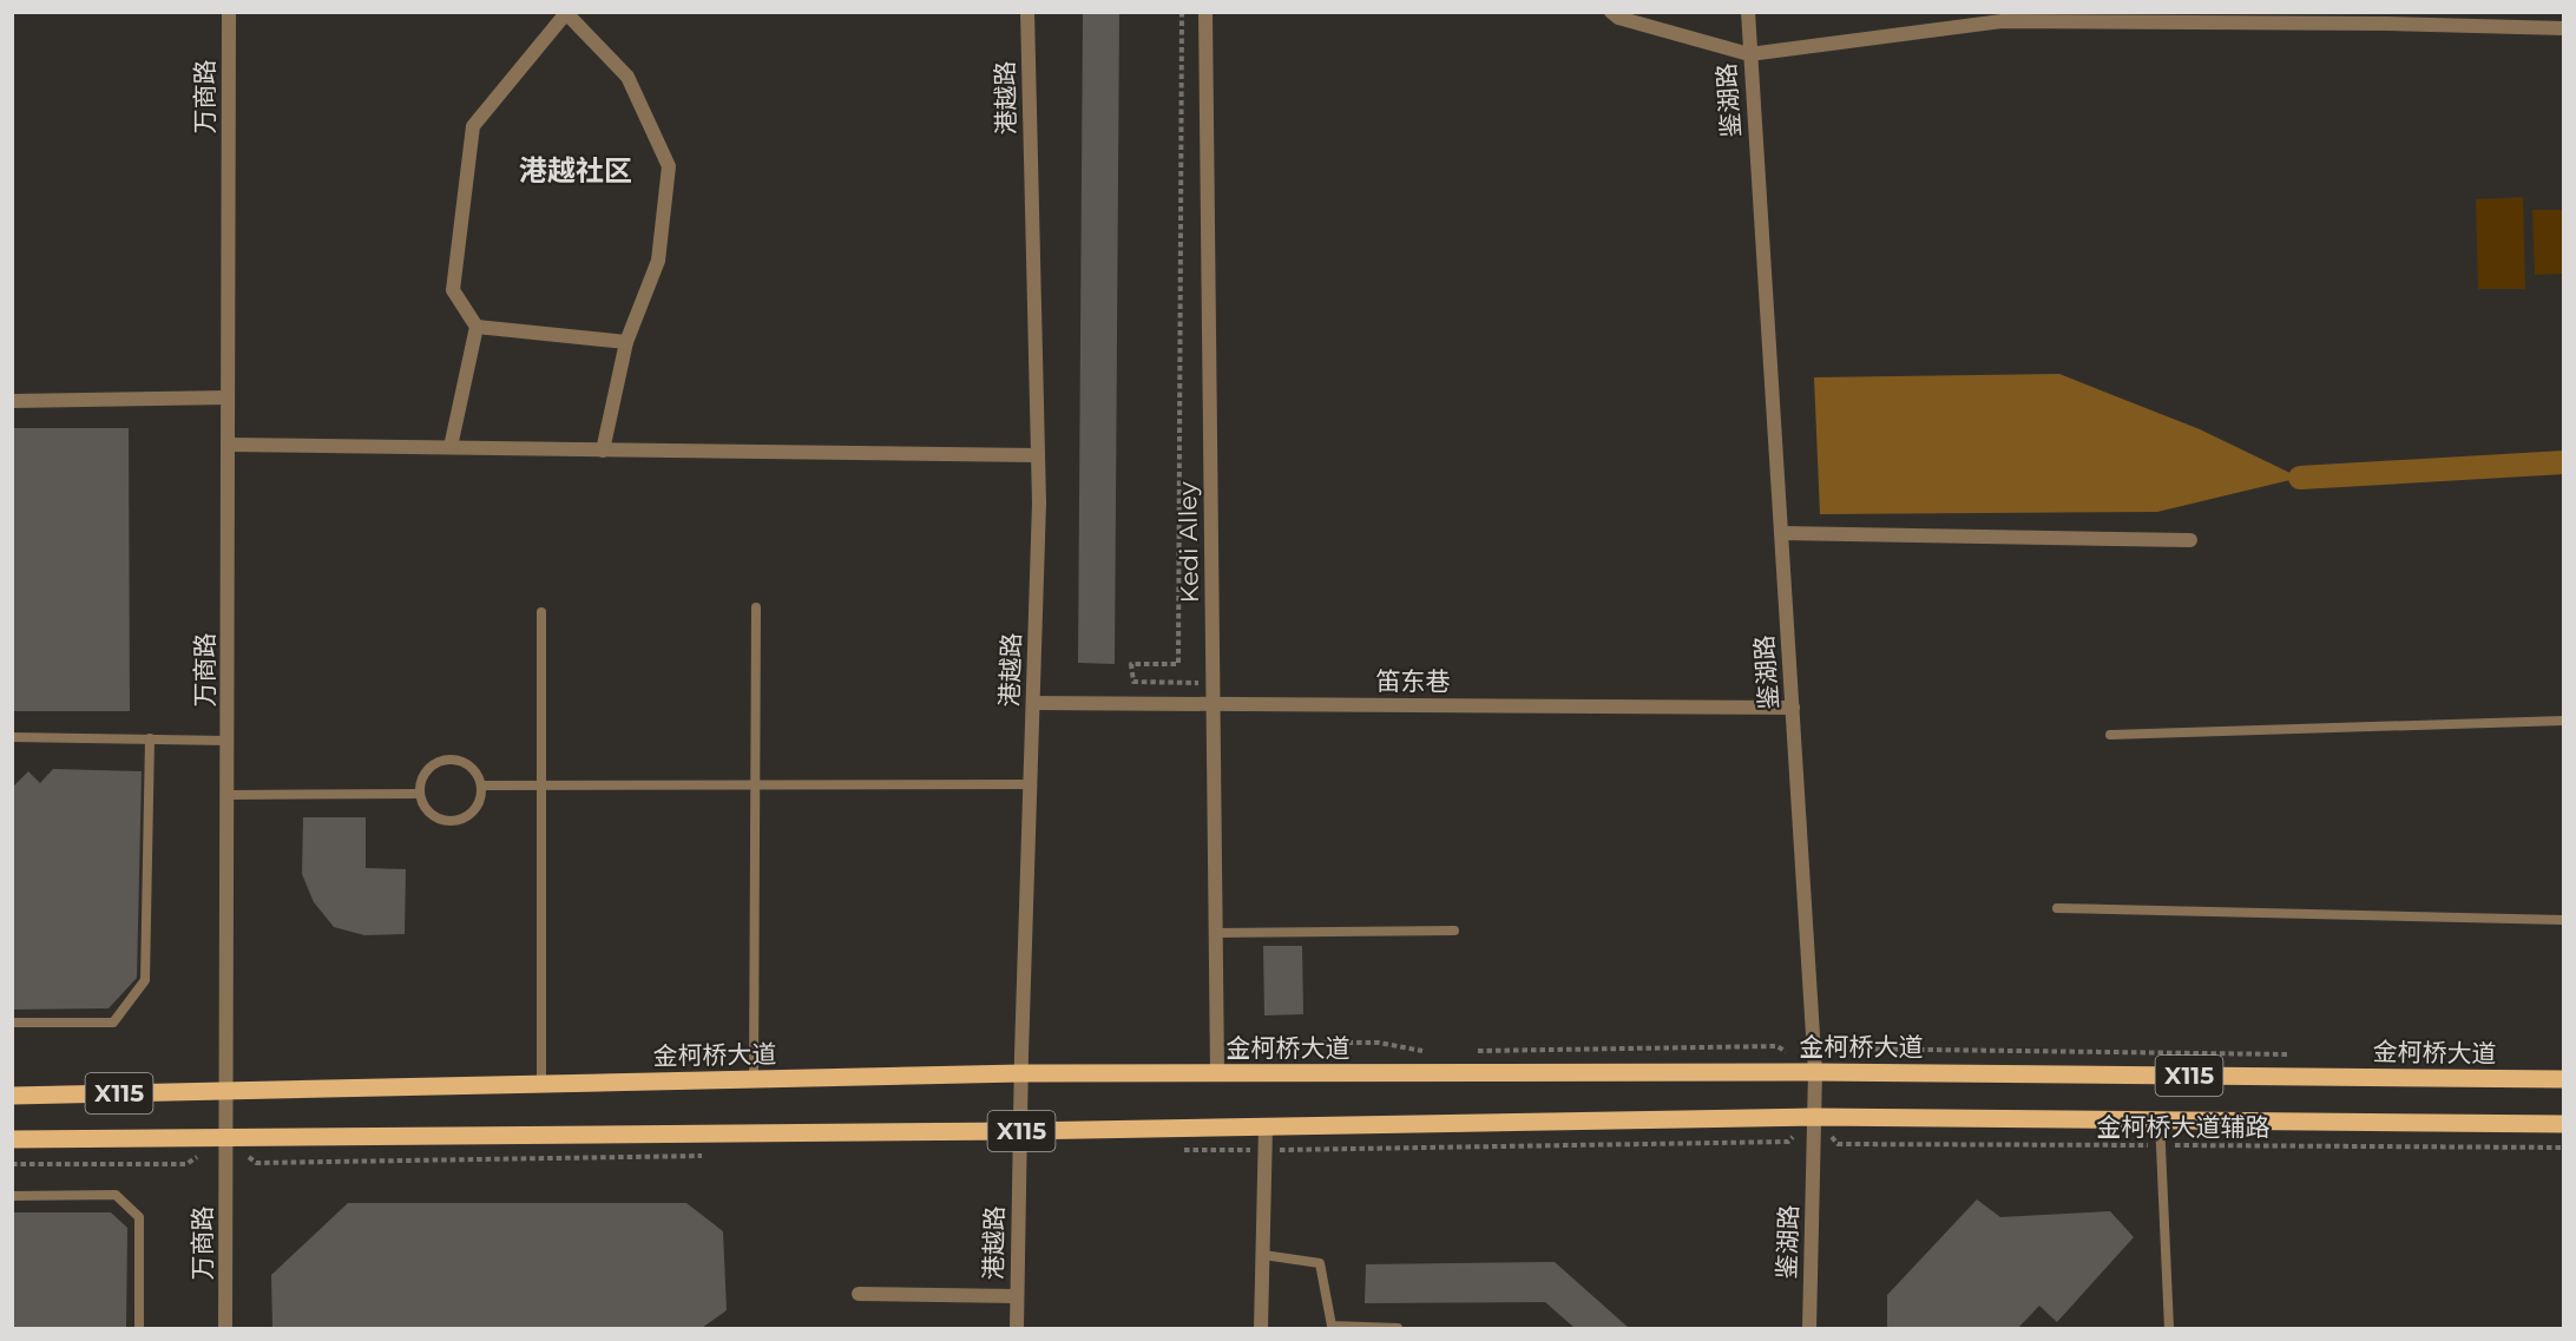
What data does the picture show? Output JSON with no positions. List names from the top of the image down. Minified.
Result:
{"streets":{"main road":["金柯桥大道","X115"],"street":["万商路","港越路","鉴湖路","Kedi Alley","笛东巷"],"path":["金柯桥大道辅路"]},"crossings":[["万商路","金柯桥大道"],["万商路","X115"],["港越路","笛东巷"],["港越路","金柯桥大道"],["港越路","X115"],["鉴湖路","笛东巷"],["鉴湖路","金柯桥大道"],["鉴湖路","X115"],["鉴湖路","金柯桥大道辅路"],["Kedi Alley","笛东巷"],["Kedi Alley","金柯桥大道"],["X115","金柯桥大道辅路"]],"districts":["港越社区"]}
